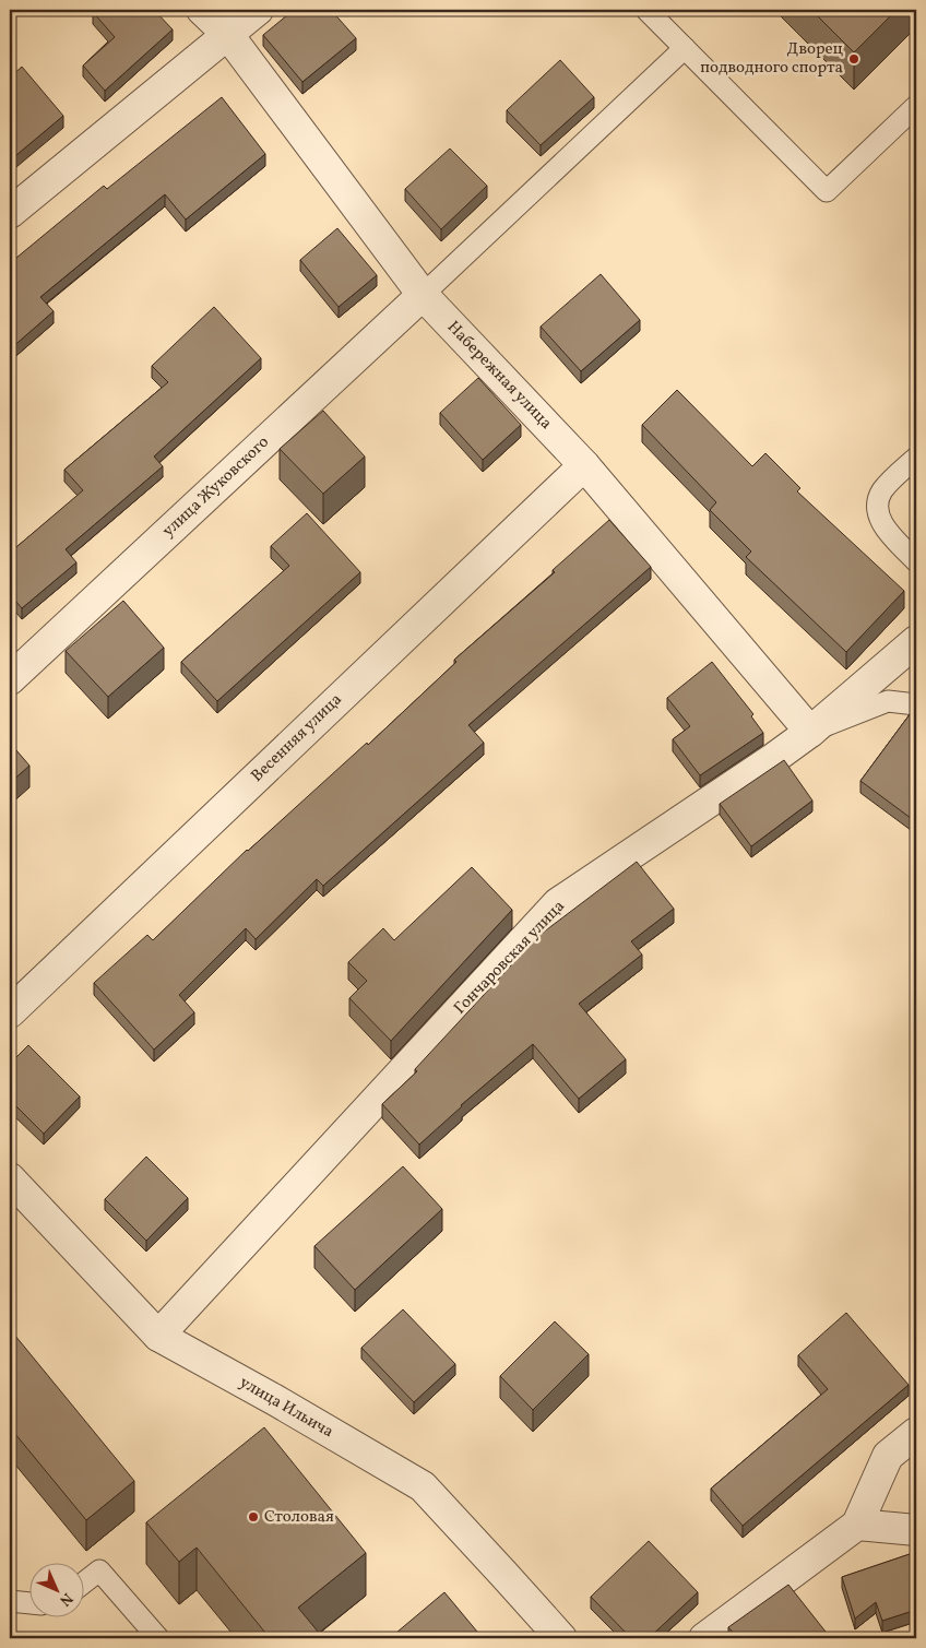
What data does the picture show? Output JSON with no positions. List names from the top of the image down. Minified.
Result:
{"streets":{"street":["Набережная улица","улица Жуковского","Весенняя улица","Гончаровская улица","улица Ильича"]},"crossings":[["Набережная улица","улица Жуковского"],["Набережная улица","Весенняя улица"],["Набережная улица","Гончаровская улица"],["Гончаровская улица","улица Ильича"]],"places":["Дворец подводного спорта","Столовая"],"north":"bottom right"}
